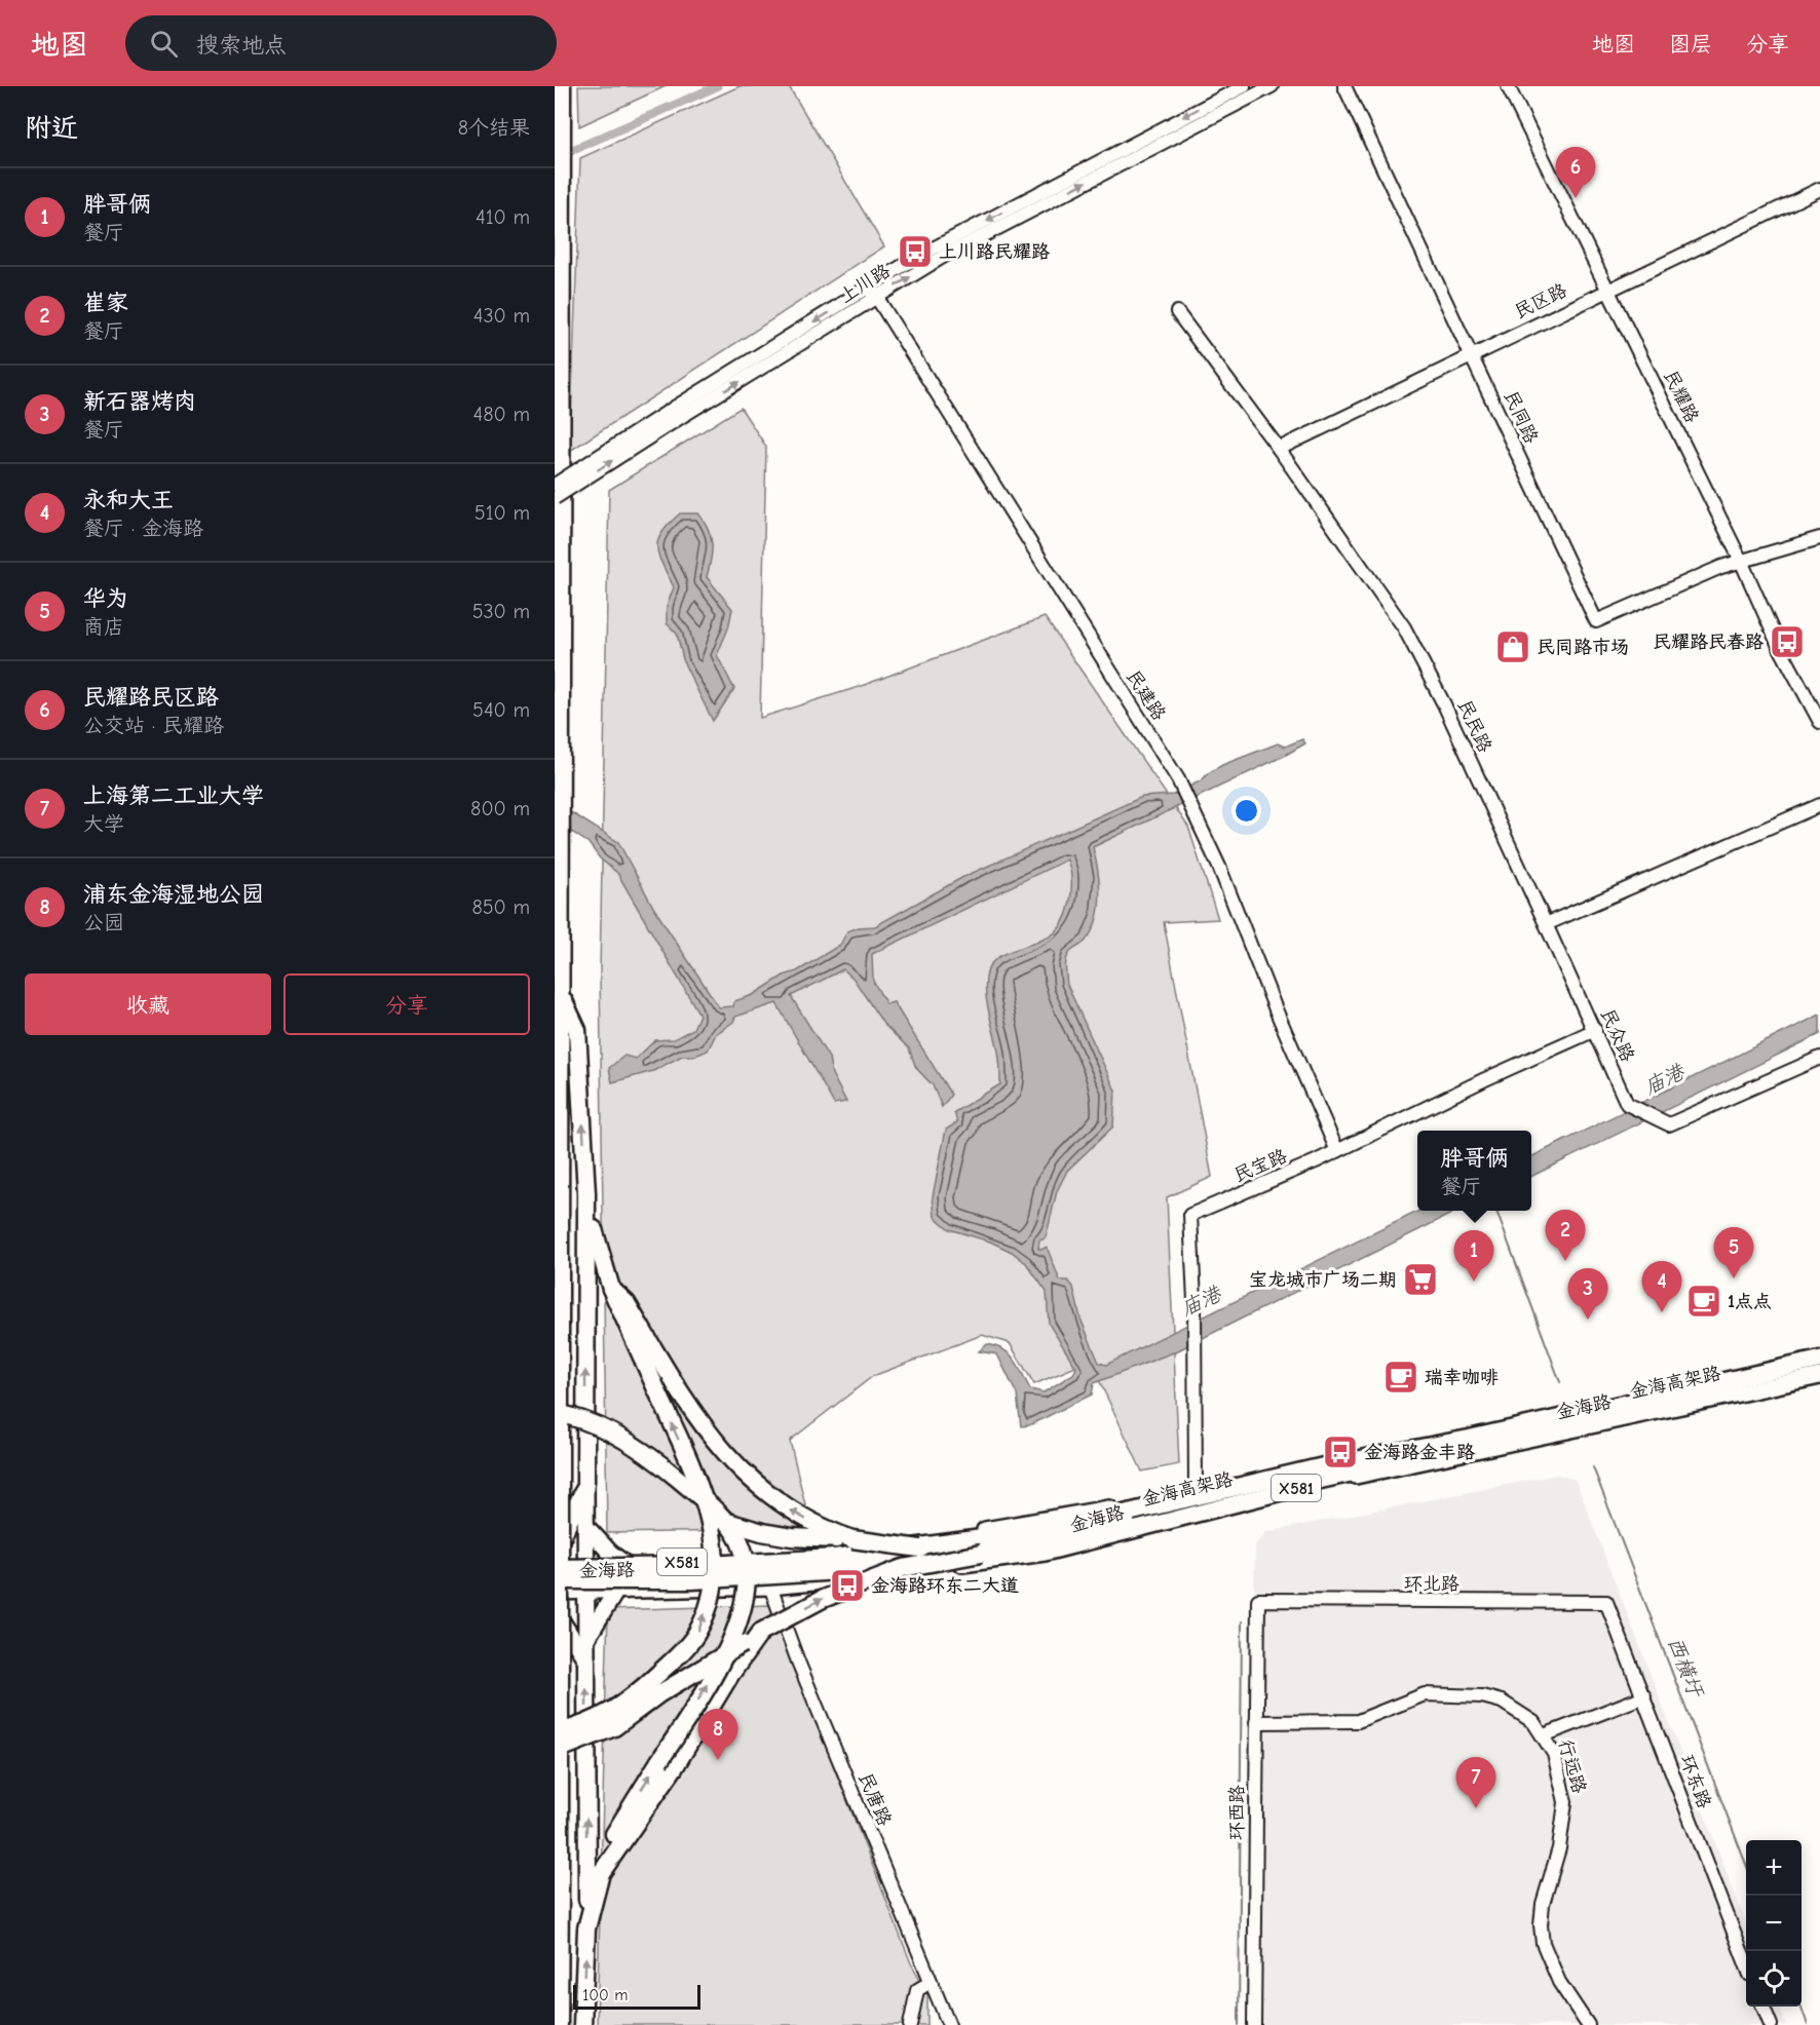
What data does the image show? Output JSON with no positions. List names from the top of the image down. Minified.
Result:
{"streets":{"highway":["金海高架路"],"main road":["金海路","X581"],"street":["上川路","民区路","民耀路","民同路","民建路","民民路","民众路","民宝路","环北路","行远路","环东路","民唐路","环西路"]},"crossings":[["上川路","民建路"],["民区路","民耀路"],["民区路","民同路"],["民区路","民民路"],["民耀路","民同路"],["民建路","民宝路"],["民民路","民众路"],["民众路","民宝路"],["民宝路","金海路"],["金海路","民唐路"],["环北路","环东路"],["环北路","环西路"],["行远路","环西路"]],"water":["庙港","西横圩"],"places":{"bus stop":["上川路民耀路","民耀路民春路","金海路金丰路","金海路环东二大道"],"shop":["民同路市场"],"supermarket":["宝龙城市广场二期"],"cafe":["1点点","瑞幸咖啡"]},"scale_bar":"100 m","page":{"header":"地图","search":"搜索地点","nav":["地图","图层","分享"],"heading":["附近","8个结果"],"pins":["6","2","5","1","4","3","8","7"],"list":[{"mark":"1","name":"胖哥俩","note":"餐厅","value":"410 m"},{"mark":"2","name":"崔家","note":"餐厅","value":"430 m"},{"mark":"3","name":"新石器烤肉","note":"餐厅","value":"480 m"},{"mark":"4","name":"永和大王","note":"餐厅 · 金海路","value":"510 m"},{"mark":"5","name":"华为","note":"商店","value":"530 m"},{"mark":"6","name":"民耀路民区路","note":"公交站 · 民耀路","value":"540 m"},{"mark":"7","name":"上海第二工业大学","note":"大学","value":"800 m"},{"mark":"8","name":"浦东金海湿地公园","note":"公园","value":"850 m"}],"buttons":["收藏","分享"],"popup":["胖哥俩","餐厅"],"map_buttons":["+","−"],"scale":"100 m"}}
